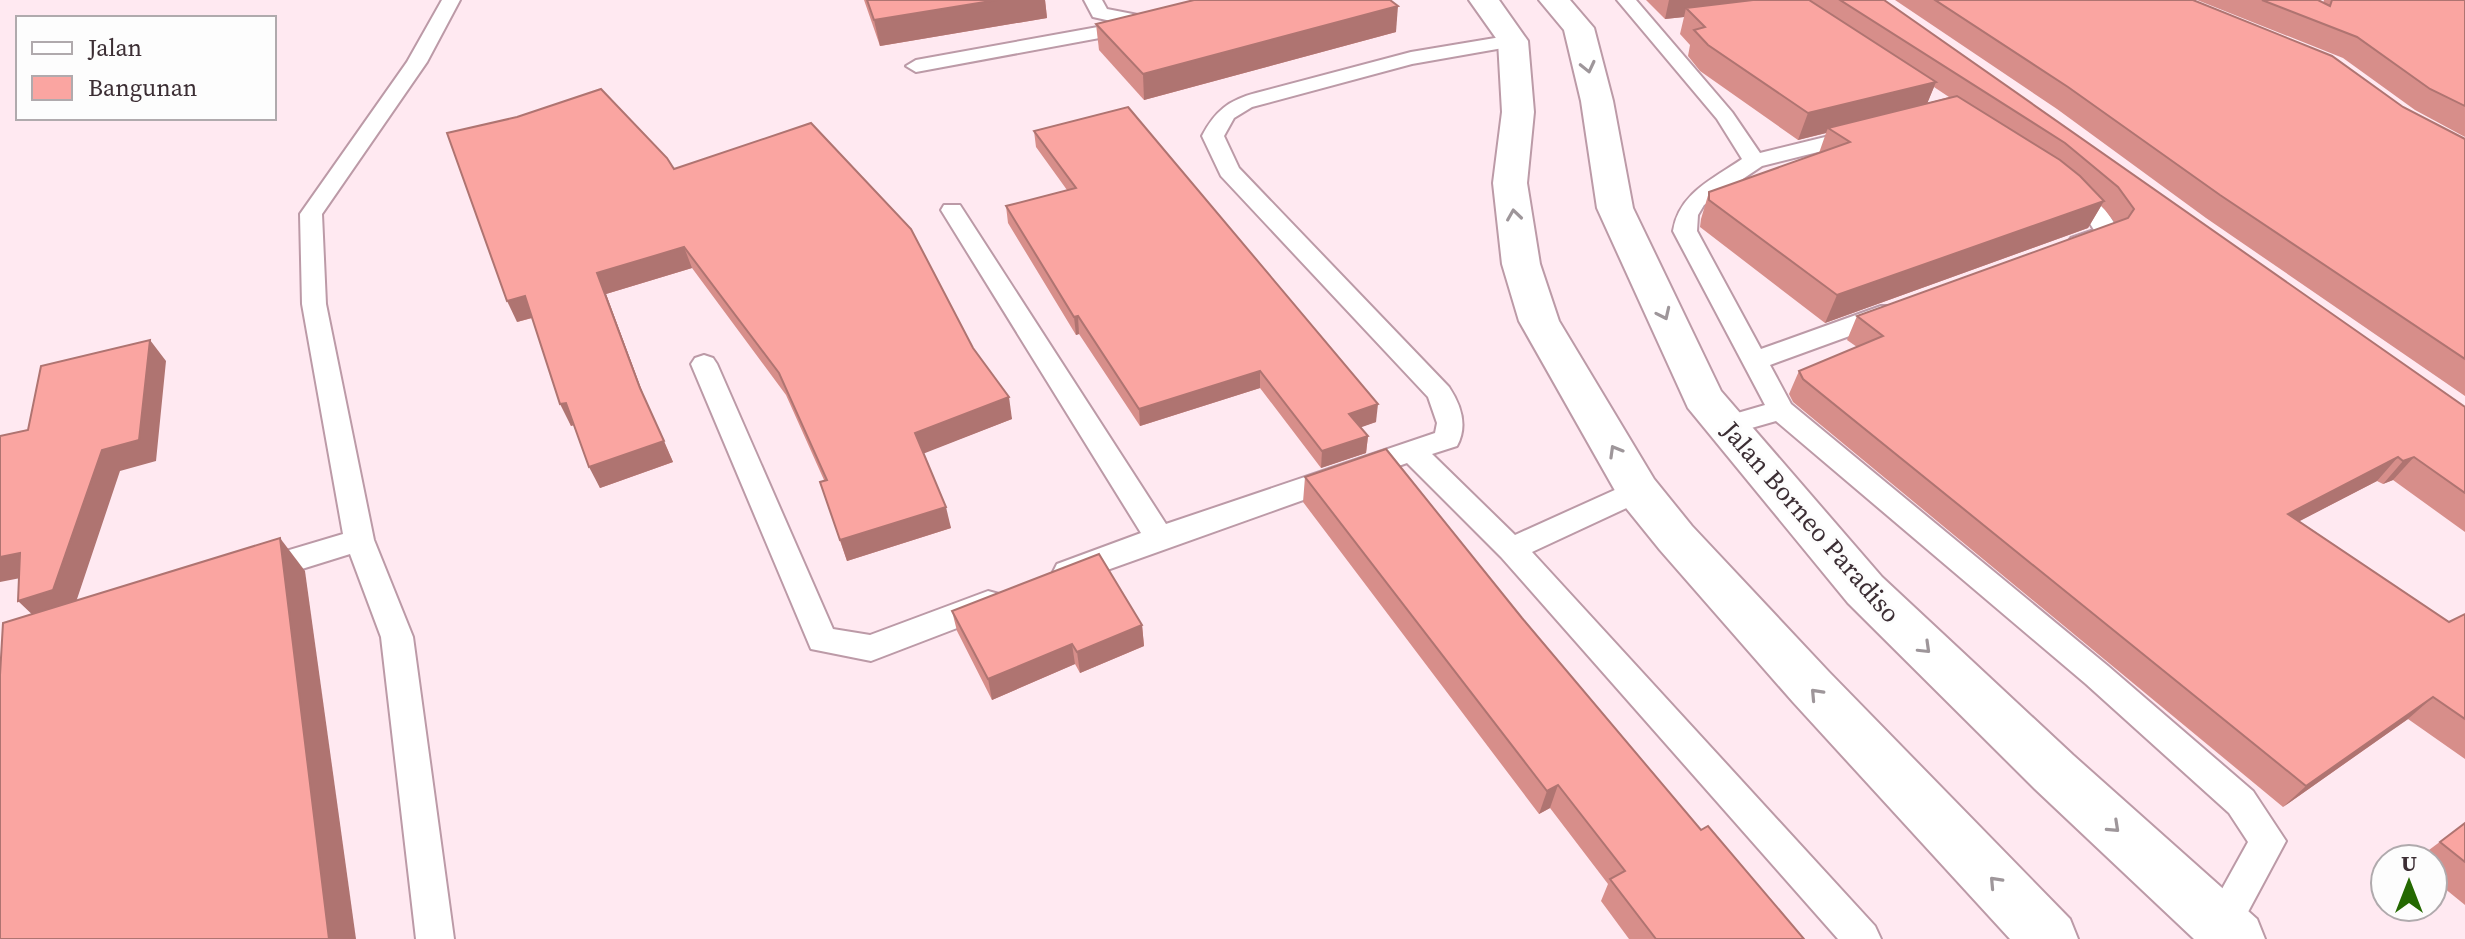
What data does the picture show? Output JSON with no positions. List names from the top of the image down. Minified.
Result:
{"streets":{"street":["Jalan Borneo Paradiso"]},"legend":["Jalan","Bangunan"],"north":"top"}
